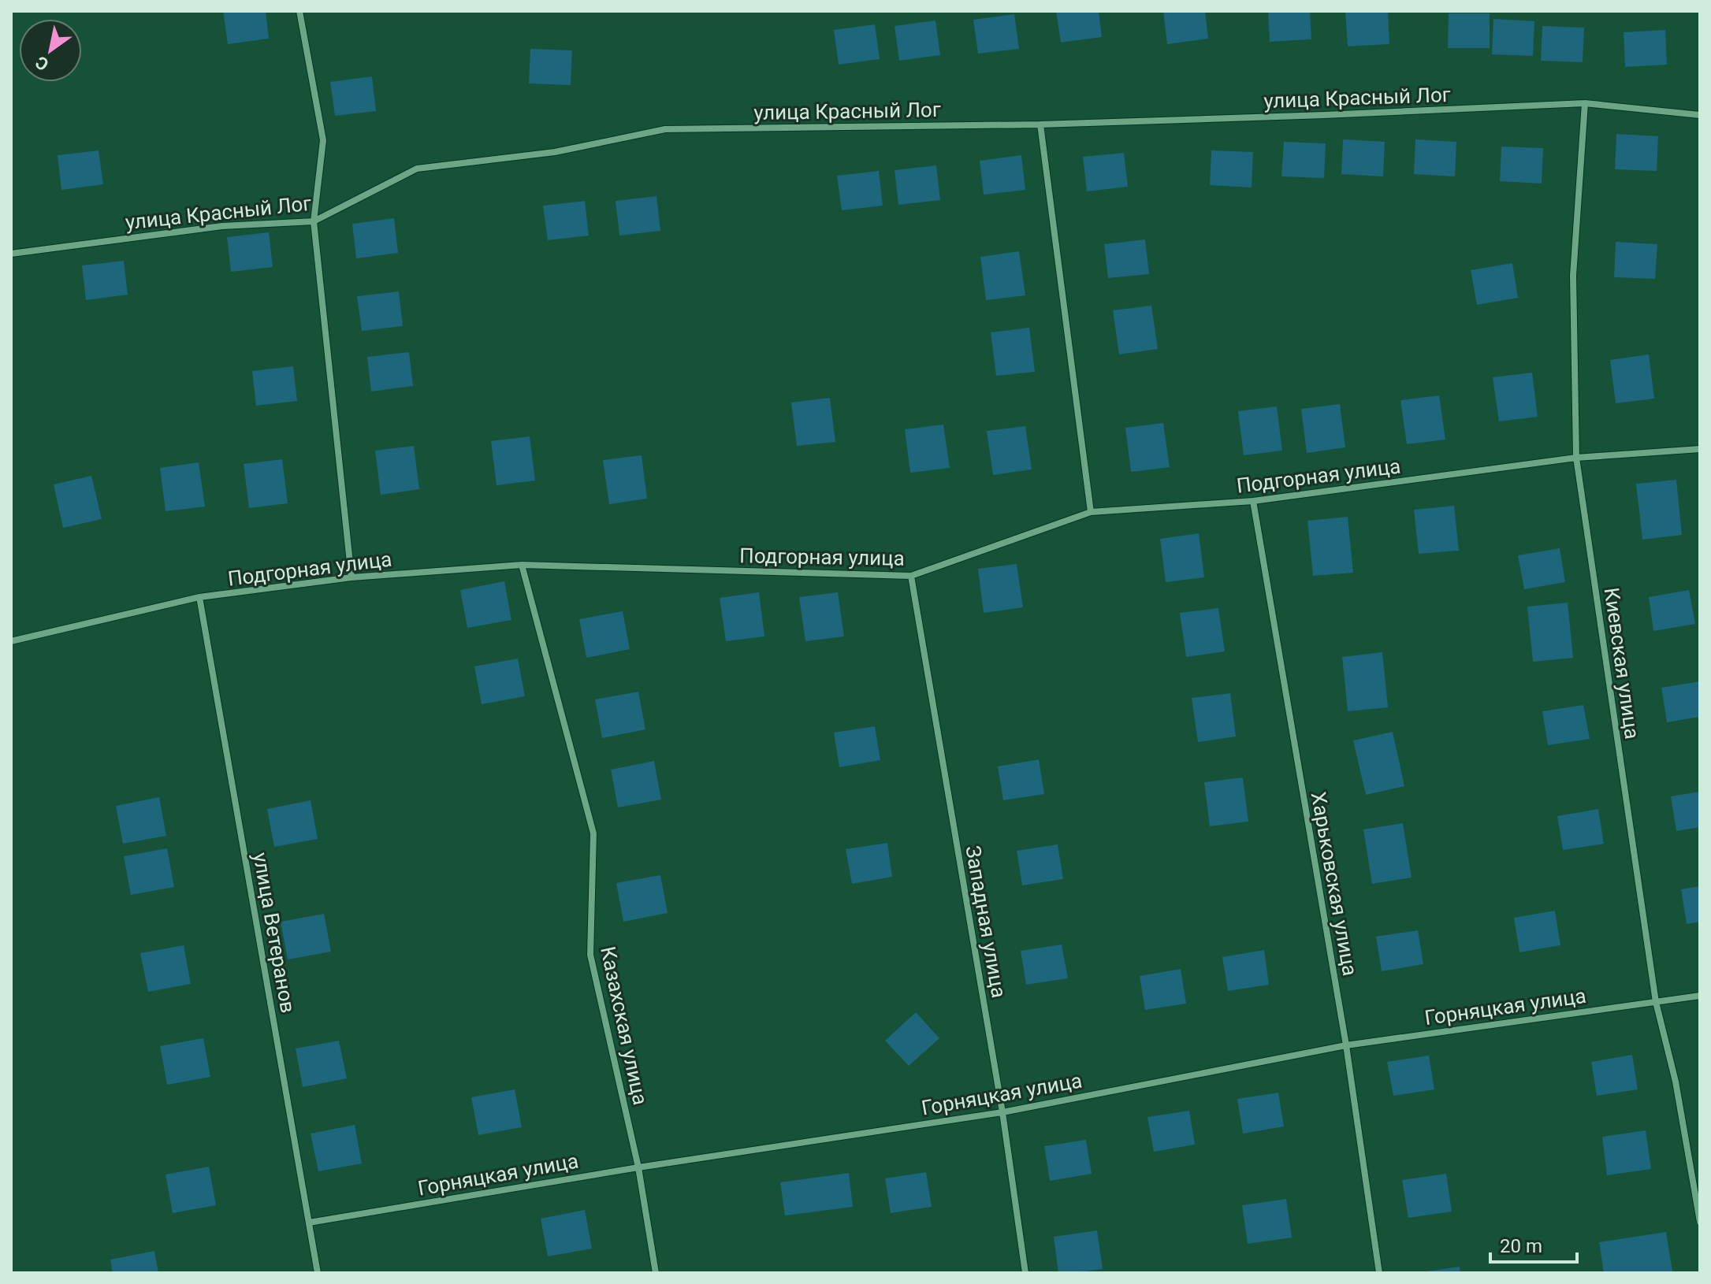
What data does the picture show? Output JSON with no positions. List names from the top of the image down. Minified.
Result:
{"streets":{"street":["улица Красный Лог","Подгорная улица","Киевская улица","Харьковская улица","Западная улица","улица Ветеранов","Горняцкая улица","Казахская улица"]},"crossings":[["улица Красный Лог","Киевская улица"],["Подгорная улица","Киевская улица"],["Подгорная улица","Харьковская улица"],["Подгорная улица","Западная улица"],["Подгорная улица","улица Ветеранов"],["Подгорная улица","Казахская улица"],["Киевская улица","Горняцкая улица"],["Харьковская улица","Горняцкая улица"],["Западная улица","Горняцкая улица"],["улица Ветеранов","Горняцкая улица"],["Горняцкая улица","Казахская улица"]],"scale_bar":"20 m","north":"bottom left"}
